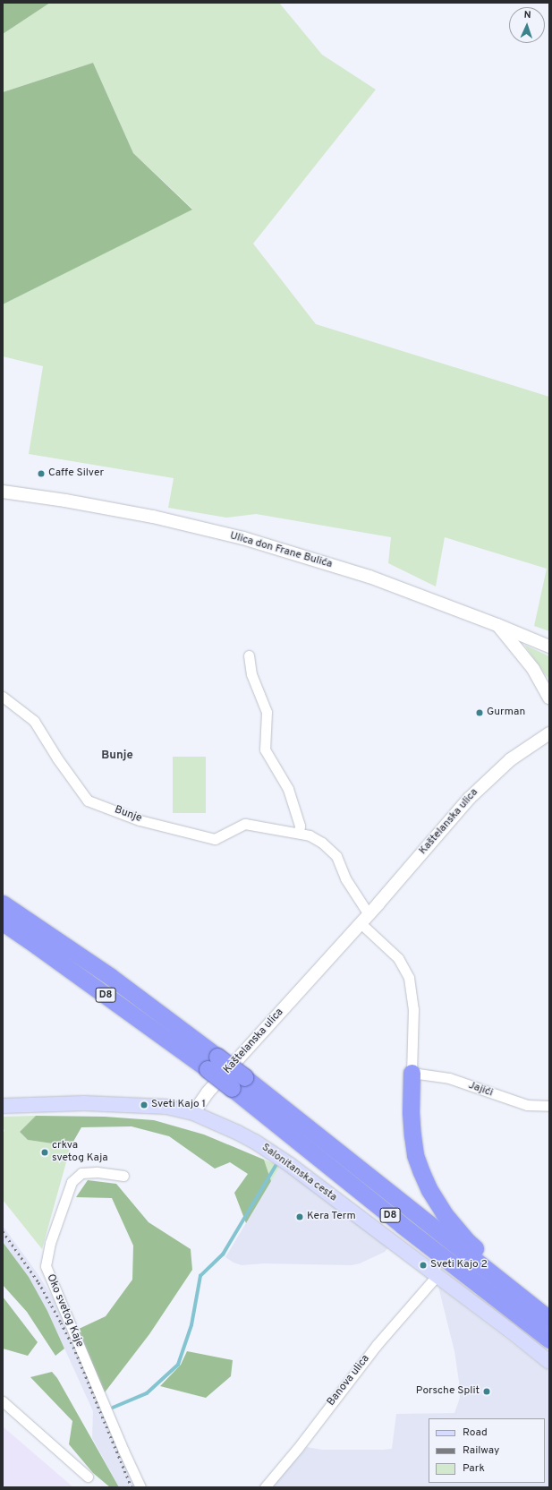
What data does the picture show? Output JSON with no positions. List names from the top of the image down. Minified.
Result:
{"streets":{"highway":["D8"],"main road":["Salonitanska cesta"],"street":["Ulica don Frane Bulića","Bunje","Kaštelanska ulica","Jajići","Oko svetog Kaje","Banova ulica"]},"crossings":[["Bunje","Kaštelanska ulica"],["Kaštelanska ulica","Salonitanska cesta"],["Salonitanska cesta","Banova ulica"]],"districts":["Bunje"],"places":["Caffe Silver","Gurman","Sveti Kajo 1","crkva svetog Kaja","Kera Term","Sveti Kajo 2","Porsche Split"],"legend":["Road","Railway","Park"],"north":"top"}
